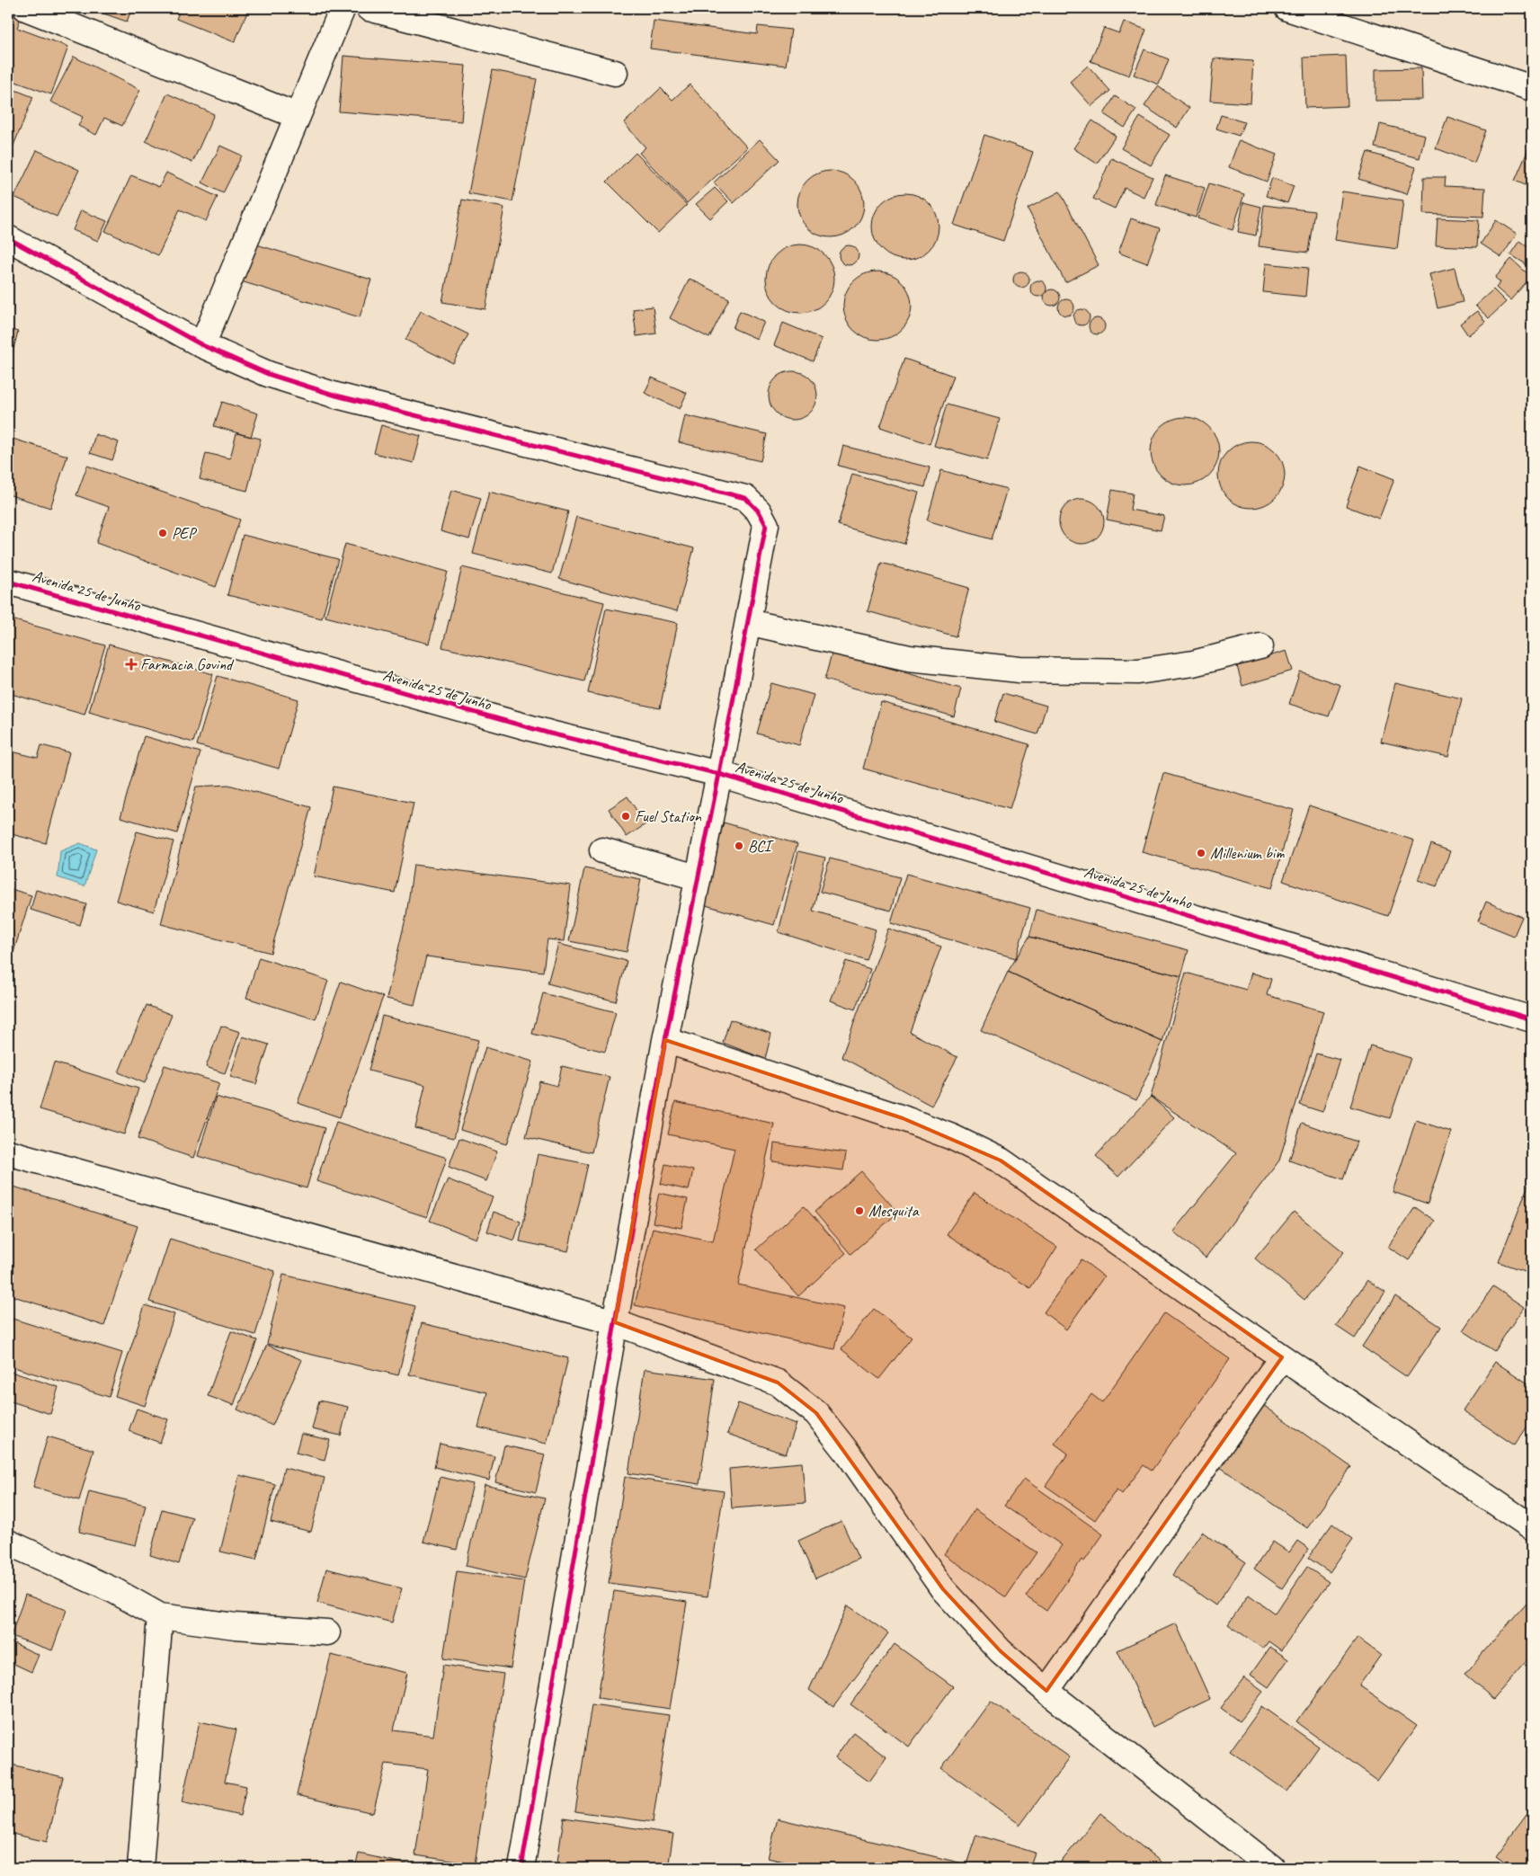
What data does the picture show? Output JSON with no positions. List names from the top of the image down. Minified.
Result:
{"streets":{"street":["Avenida 25 de Junho"]},"places":{"other":["PEP","Fuel Station","BCI","Millenium bim","Mesquita"],"health":["Farmacia Govind"]}}
